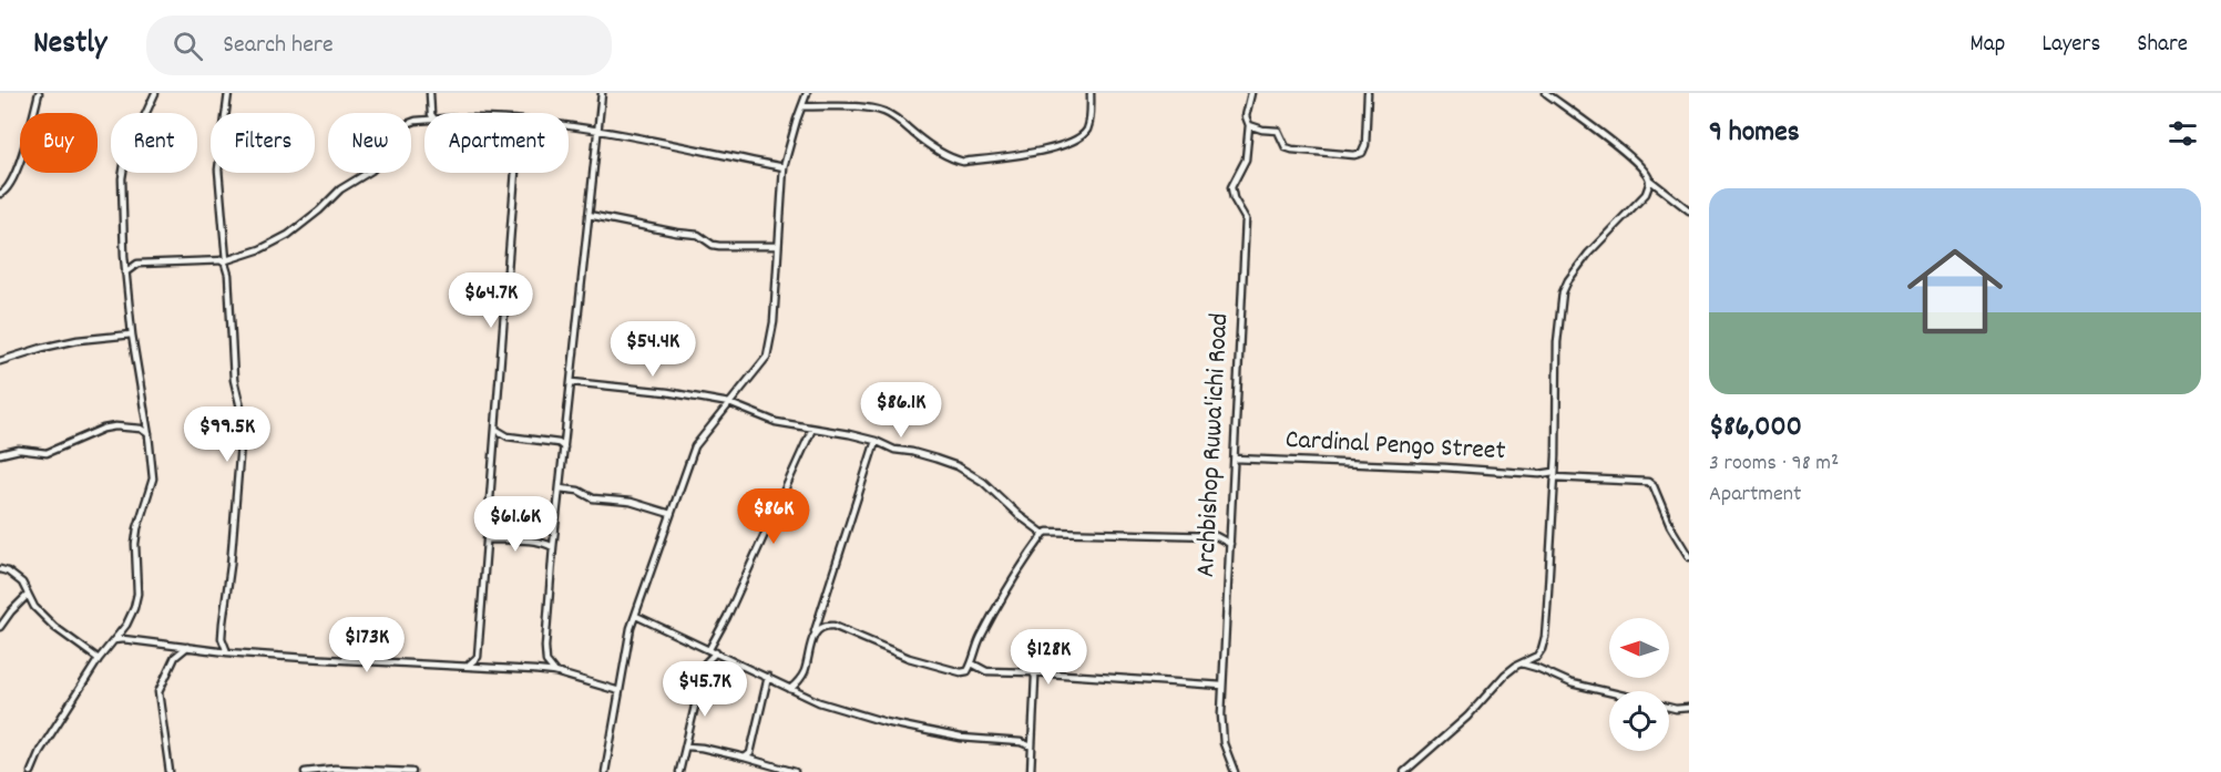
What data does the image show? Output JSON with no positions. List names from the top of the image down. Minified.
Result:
{"streets":{"street":["Archbishop Ruwa'ichi Road","Cardinal Pengo Street"]},"crossings":[["Archbishop Ruwa'ichi Road","Cardinal Pengo Street"]],"north":"left","page":{"header":"Nestly","search":"Search here","nav":["Map","Layers","Share"],"heading":"9 homes","chip":["Buy","Rent","Filters","New","Apartment"],"list":[{"name":"$86,000","note":"3 rooms · 98 m² · Apartment"}],"price":["$64.7K","$54.4K","$86.1K","$99.5K","$86K","$61.6K","$173K","$128K","$45.7K"]}}
